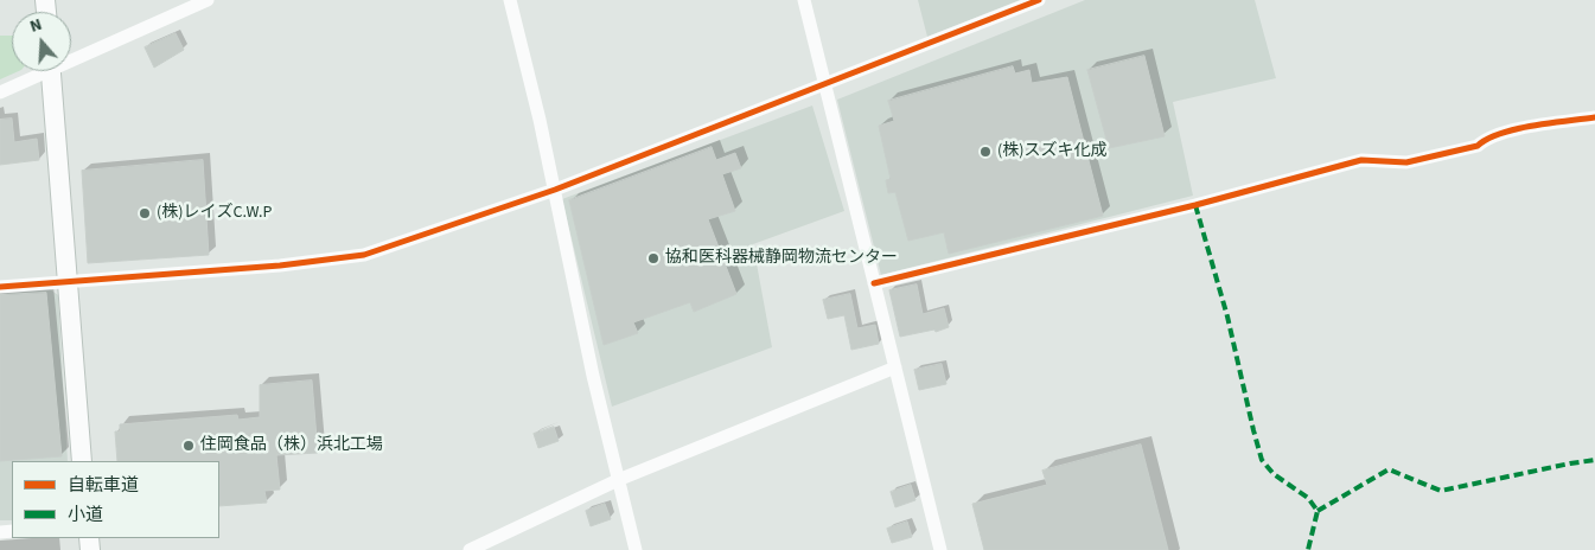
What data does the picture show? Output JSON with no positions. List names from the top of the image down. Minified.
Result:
{"places":["(株)スズキ化成","(株)レイズC.W.P","協和医科器械静岡物流センター","住岡食品（株）浜北工場"],"legend":["自転車道","小道"],"north":"top"}
